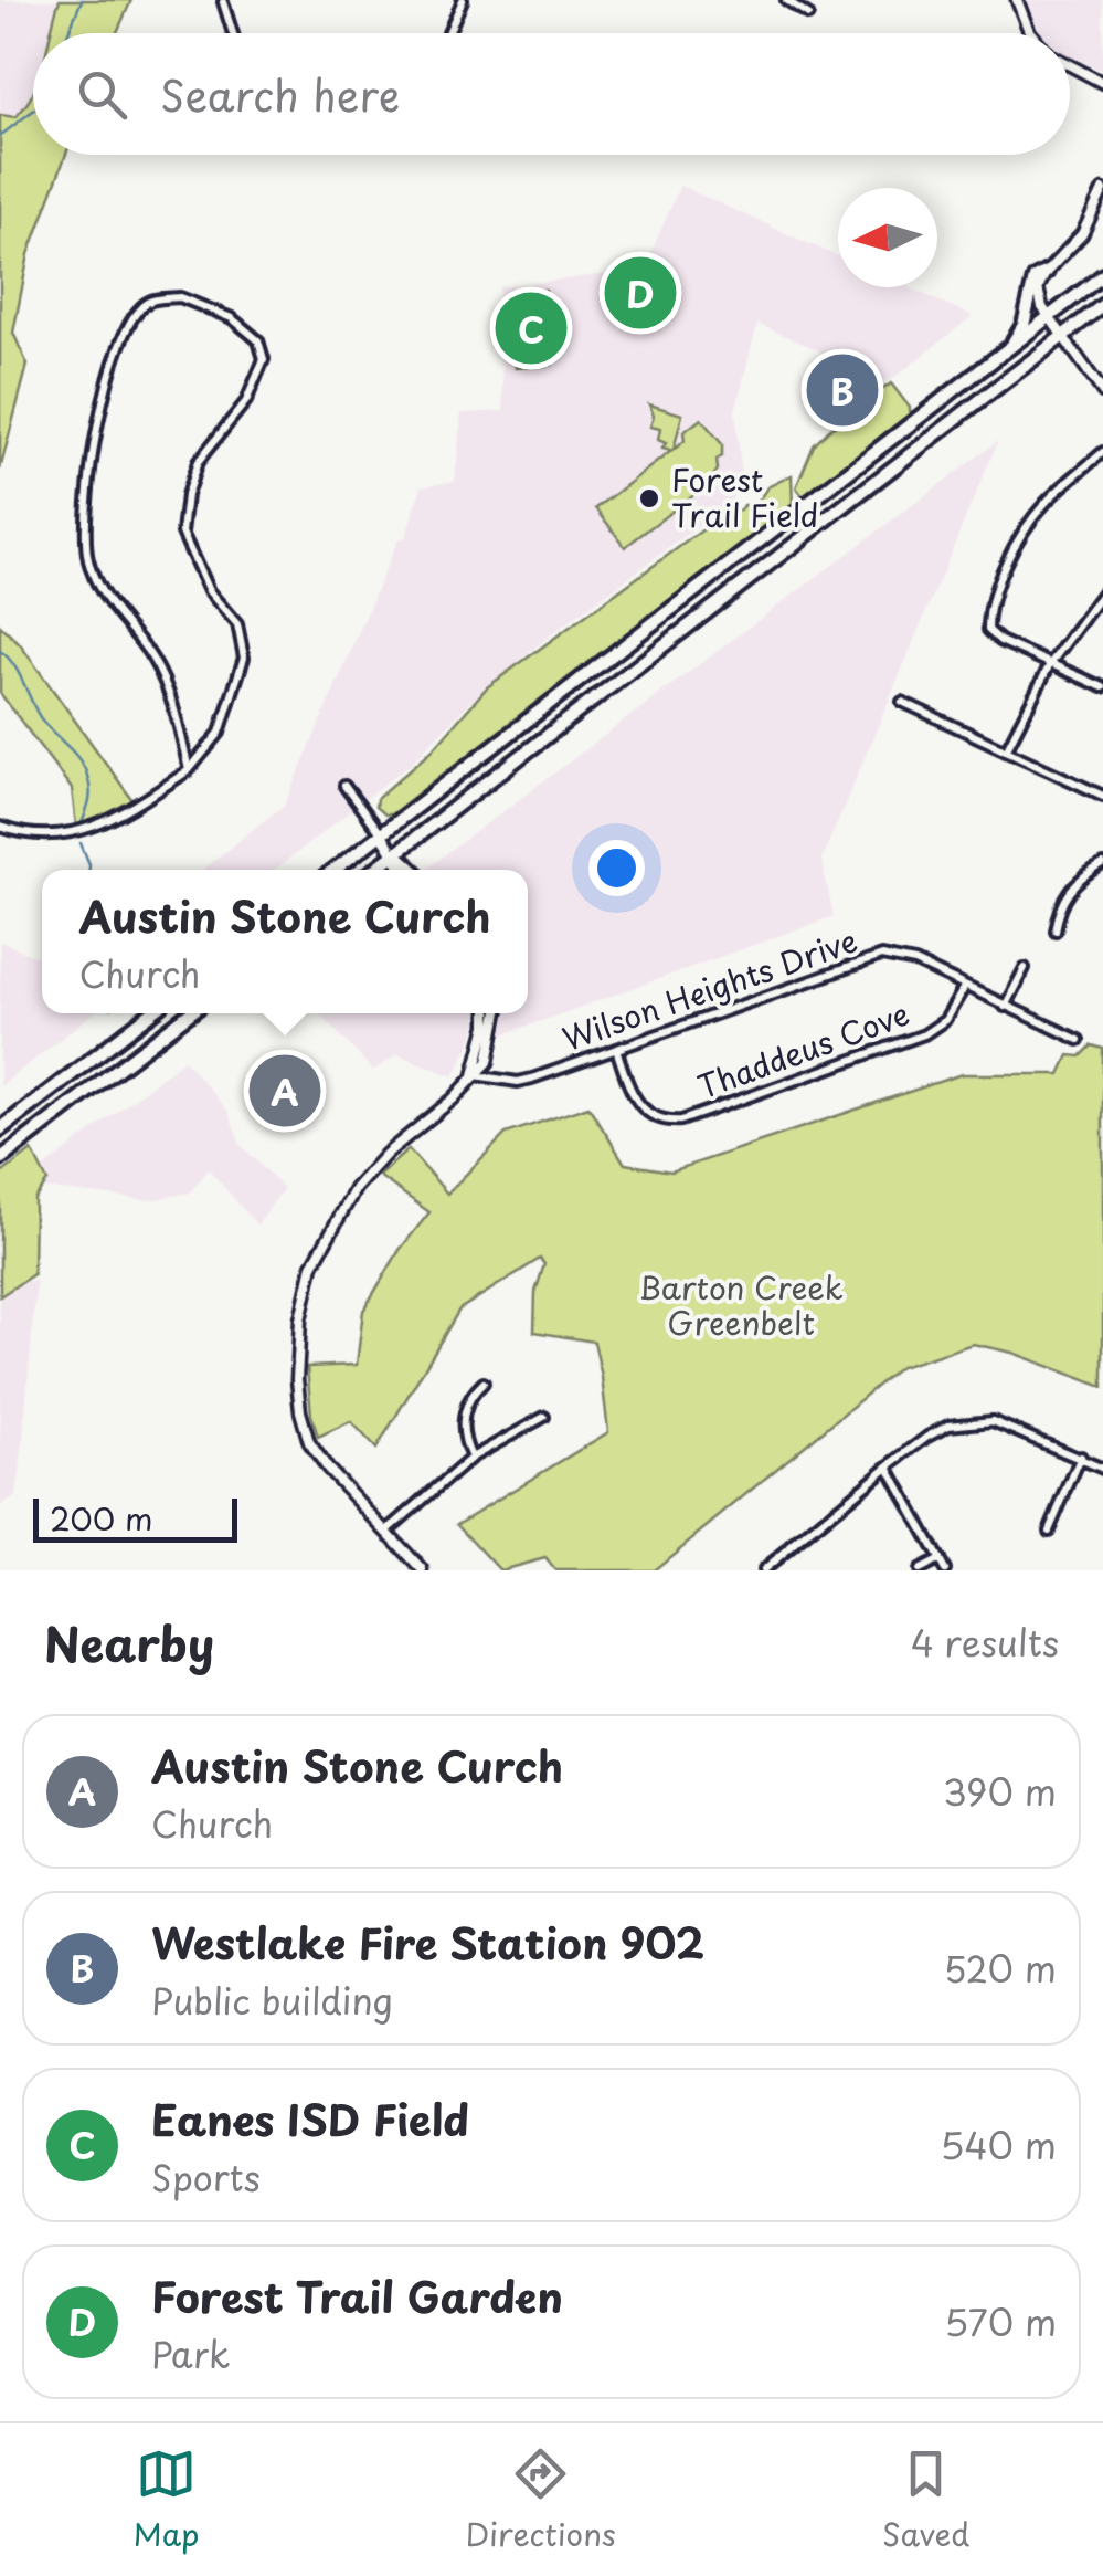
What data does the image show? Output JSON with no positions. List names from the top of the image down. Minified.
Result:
{"streets":{"street":["Wilson Heights Drive","Thaddeus Cove"]},"crossings":[["Wilson Heights Drive","Thaddeus Cove"]],"parks":["Barton Creek Greenbelt"],"places":["Forest Trail Field"],"scale_bar":"200 m","north":"left","page":{"search":"Search here","pins":["D","C","B","A"],"popup":["Austin Stone Curch","Church"],"scale":"200 m","heading":["Nearby","4 results"],"list":[{"mark":"A","name":"Austin Stone Curch","note":"Church","value":"390 m"},{"mark":"B","name":"Westlake Fire Station 902","note":"Public building","value":"520 m"},{"mark":"C","name":"Eanes ISD Field","note":"Sports","value":"540 m"},{"mark":"D","name":"Forest Trail Garden","note":"Park","value":"570 m"}],"nav":["Map","Directions","Saved"]}}
